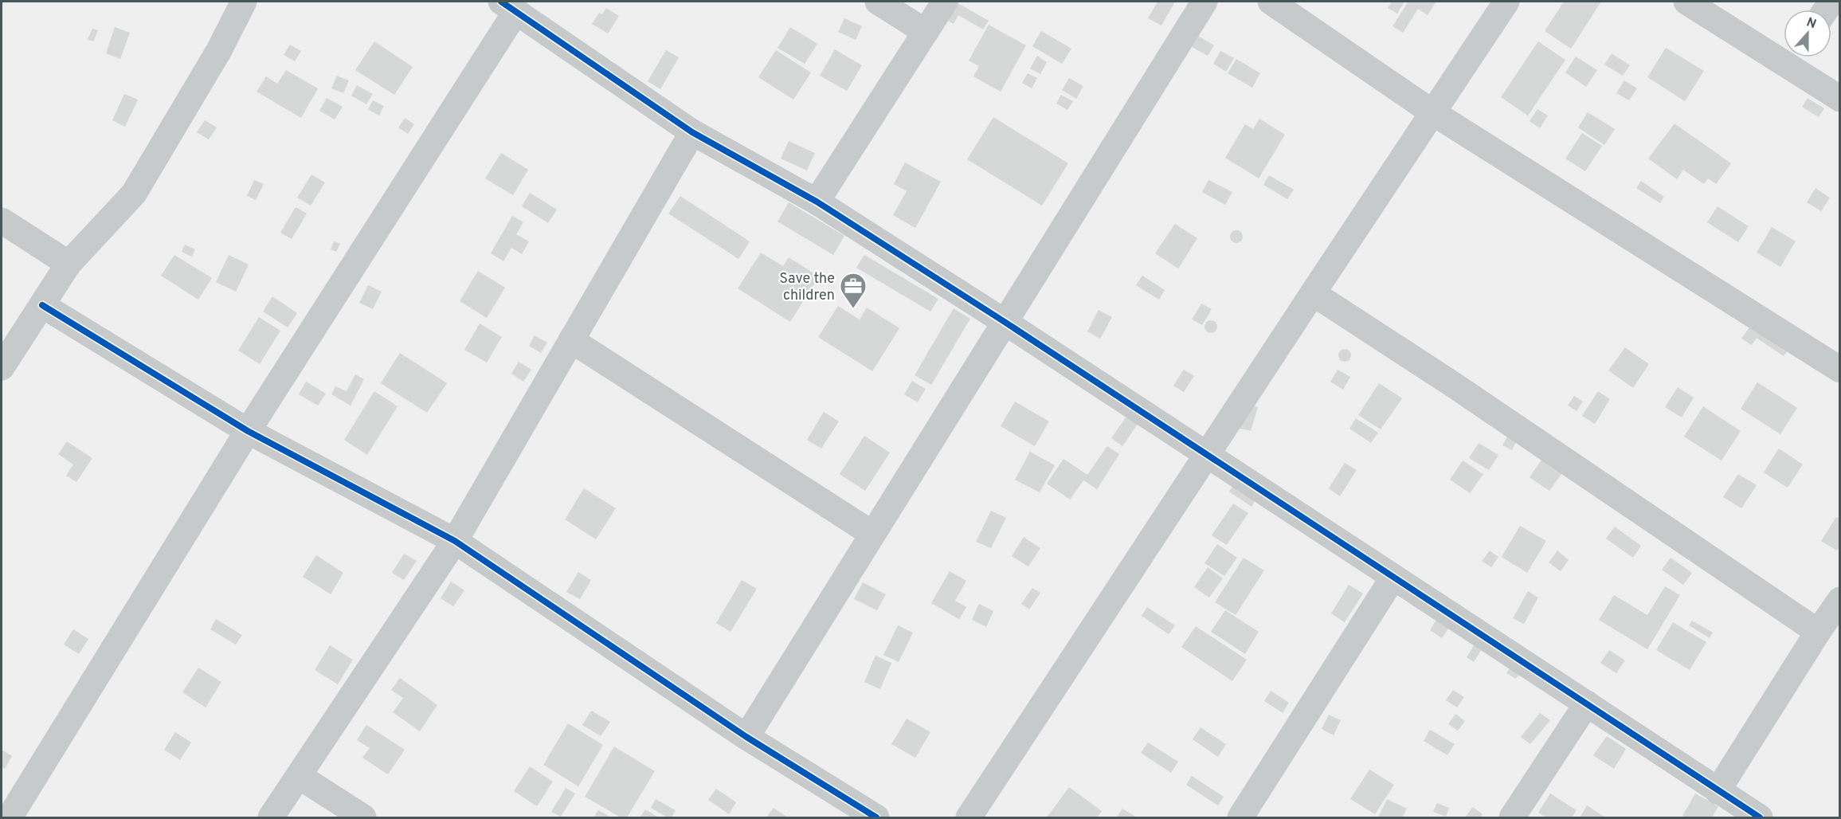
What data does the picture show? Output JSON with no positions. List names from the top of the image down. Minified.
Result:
{"places":{"office":["Save the children"]},"north":"top"}
